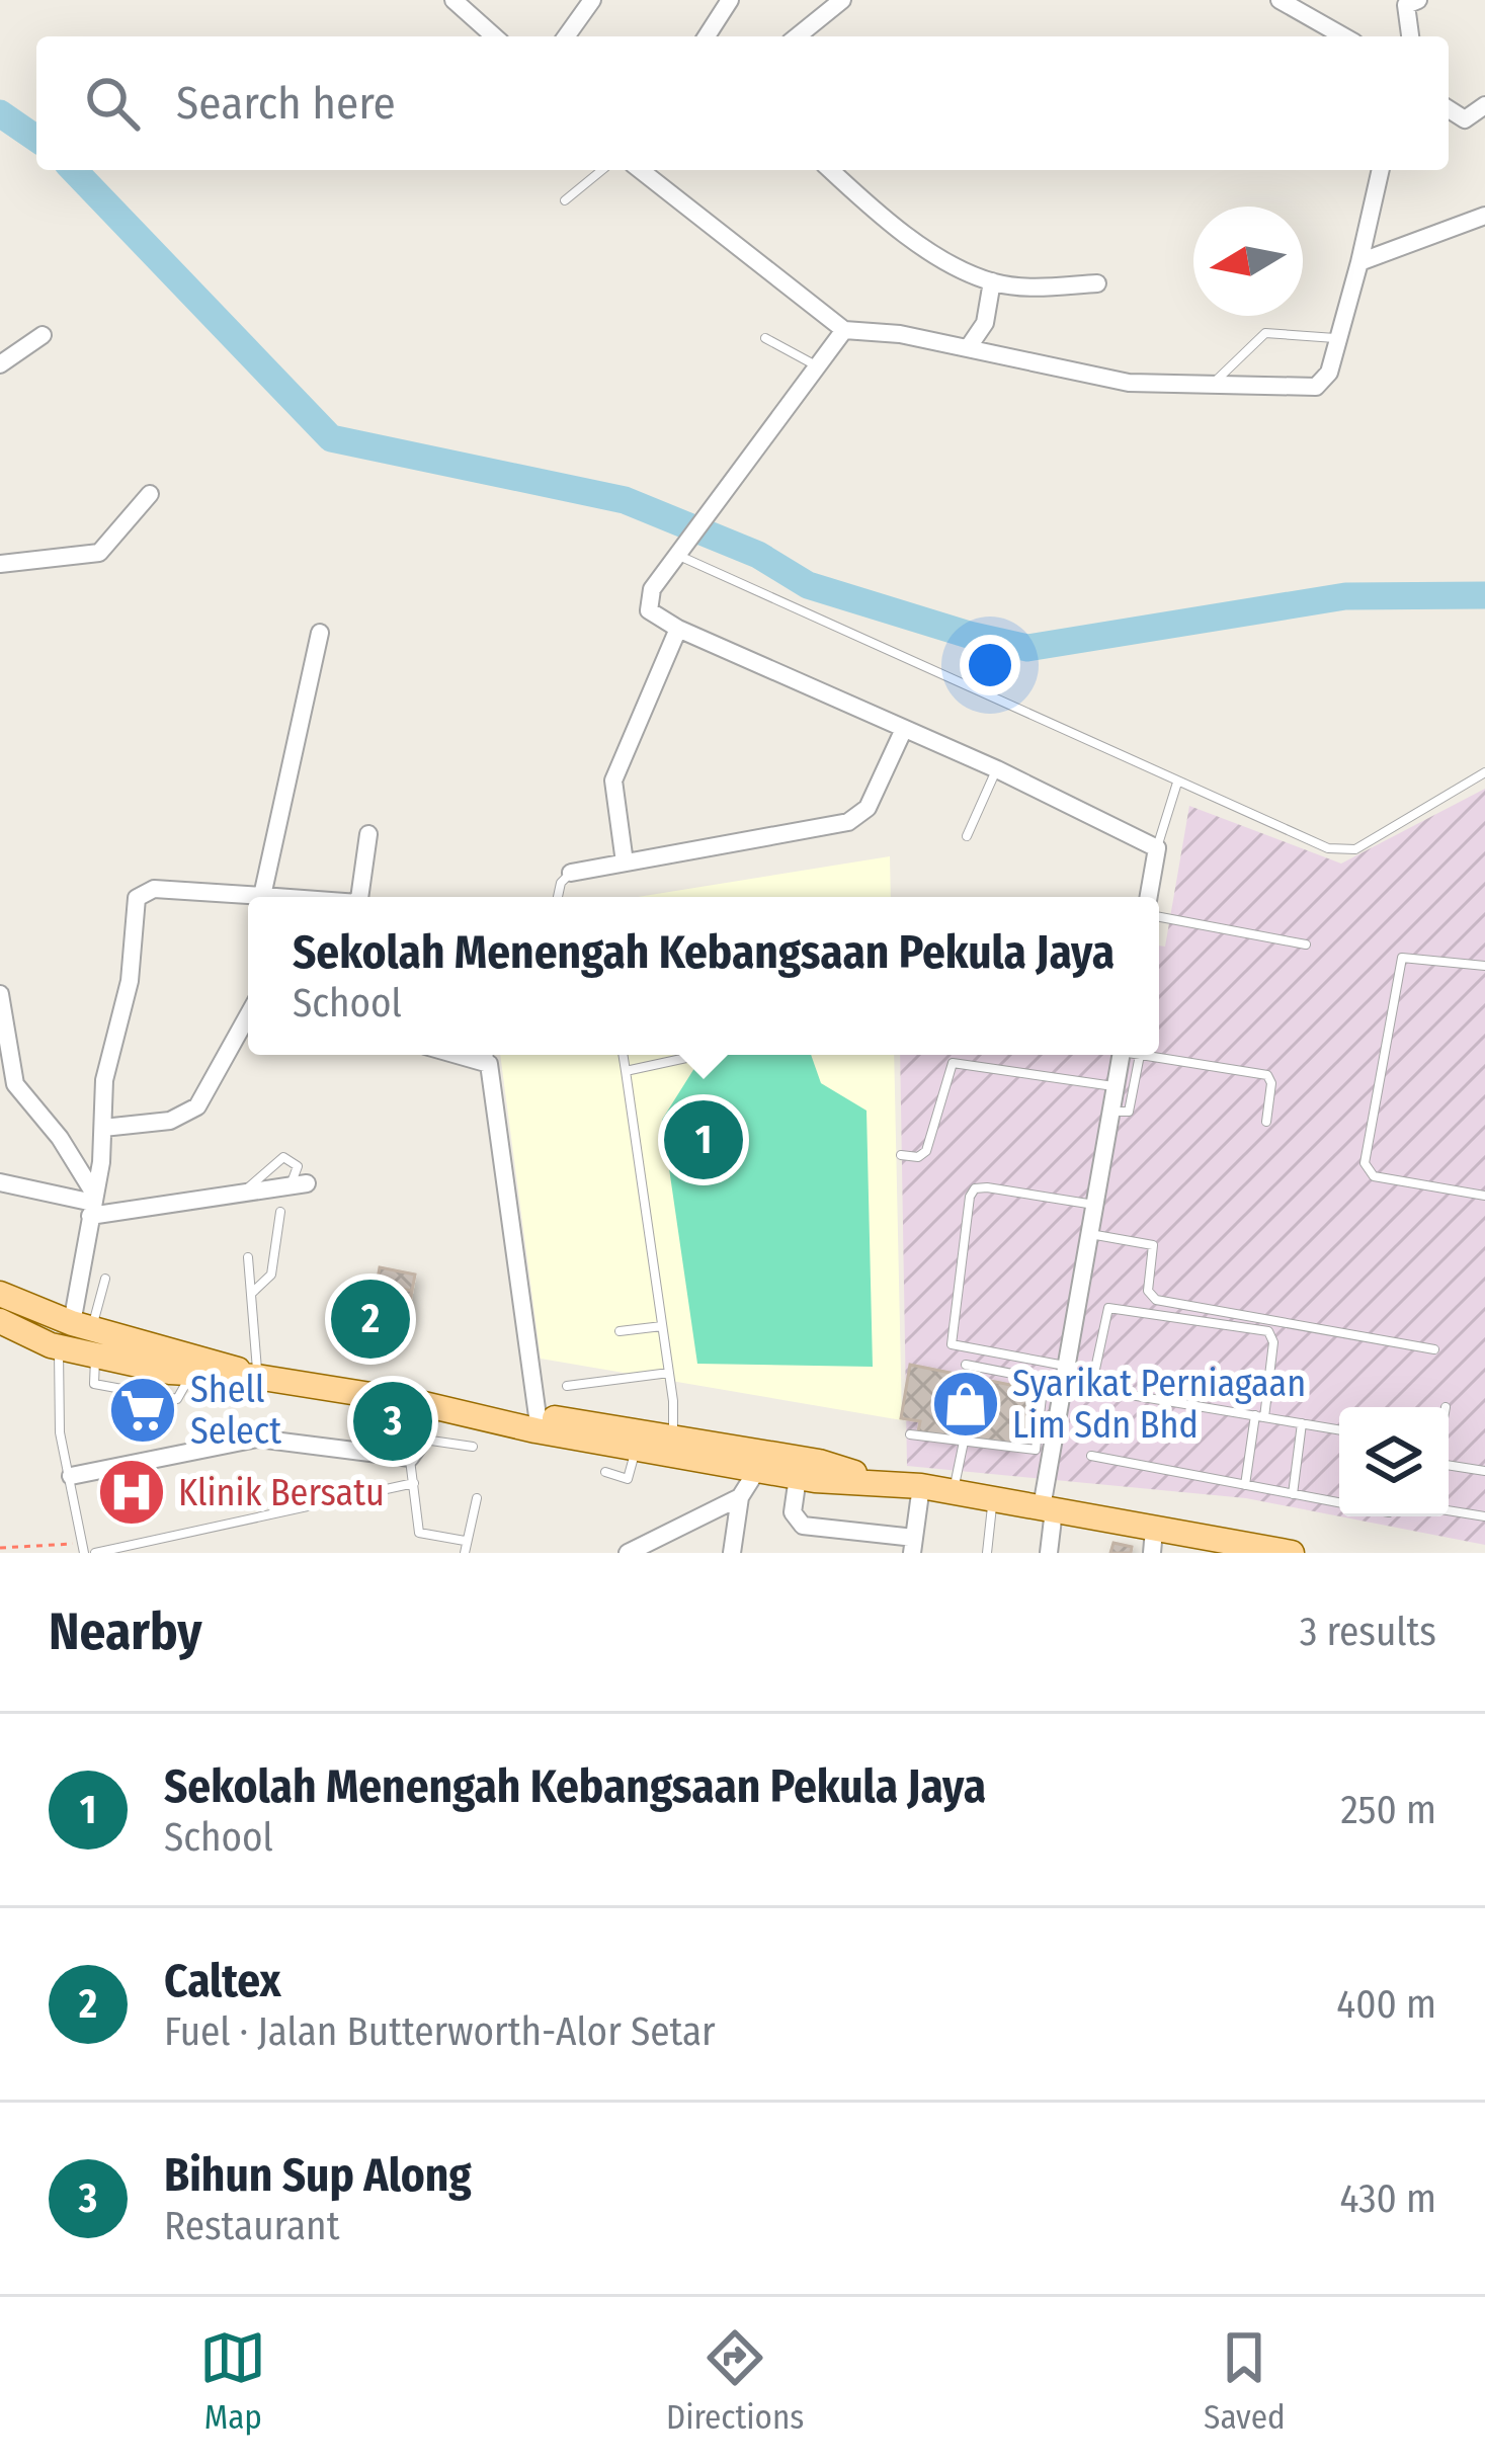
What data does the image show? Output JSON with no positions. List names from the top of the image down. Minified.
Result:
{"places":{"shop":["Syarikat Perniagaan Lim Sdn Bhd"],"supermarket":["Shell Select"],"hospital":["Klinik Bersatu"]},"north":"left","page":{"search":"Search here","popup":["Sekolah Menengah Kebangsaan Pekula Jaya","School"],"pins":["1","2","3"],"heading":["Nearby","3 results"],"list":[{"mark":"1","name":"Sekolah Menengah Kebangsaan Pekula Jaya","note":"School","value":"250 m"},{"mark":"2","name":"Caltex","note":"Fuel · Jalan Butterworth-Alor Setar","value":"400 m"},{"mark":"3","name":"Bihun Sup Along","note":"Restaurant","value":"430 m"}],"nav":["Map","Directions","Saved"]}}
